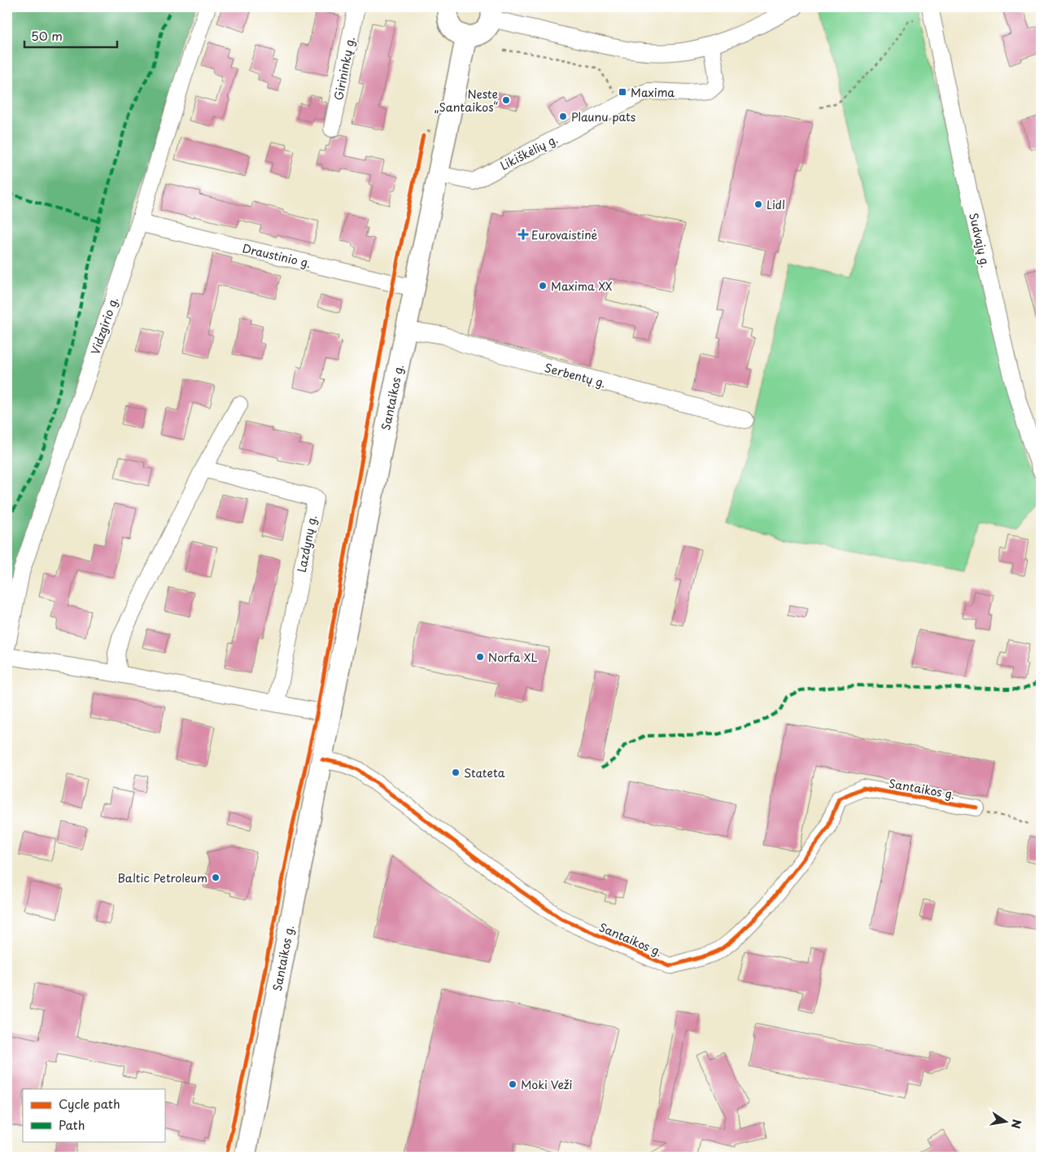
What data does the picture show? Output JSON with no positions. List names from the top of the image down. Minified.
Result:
{"streets":{"main road":["Santaikos g."],"street":["Girininkų g.","Likiškėlių g.","Sudvajų g.","Draustinio g.","Vidzgirio g.","Serbentų g.","Lazdynų g."]},"crossings":[["Likiškėlių g.","Santaikos g."],["Draustinio g.","Vidzgirio g."],["Draustinio g.","Santaikos g."],["Serbentų g.","Santaikos g."]],"places":{"transit":["Maxima"],"other":["Neste „Santaikos“","Plaunu pats","Lidl","Maxima XX","Norfa XL","Stateta","Baltic Petroleum","Moki Veži"],"health":["Eurovaistinė"]},"legend":["Cycle path","Path"],"scale_bar":"50 m","north":"right"}
